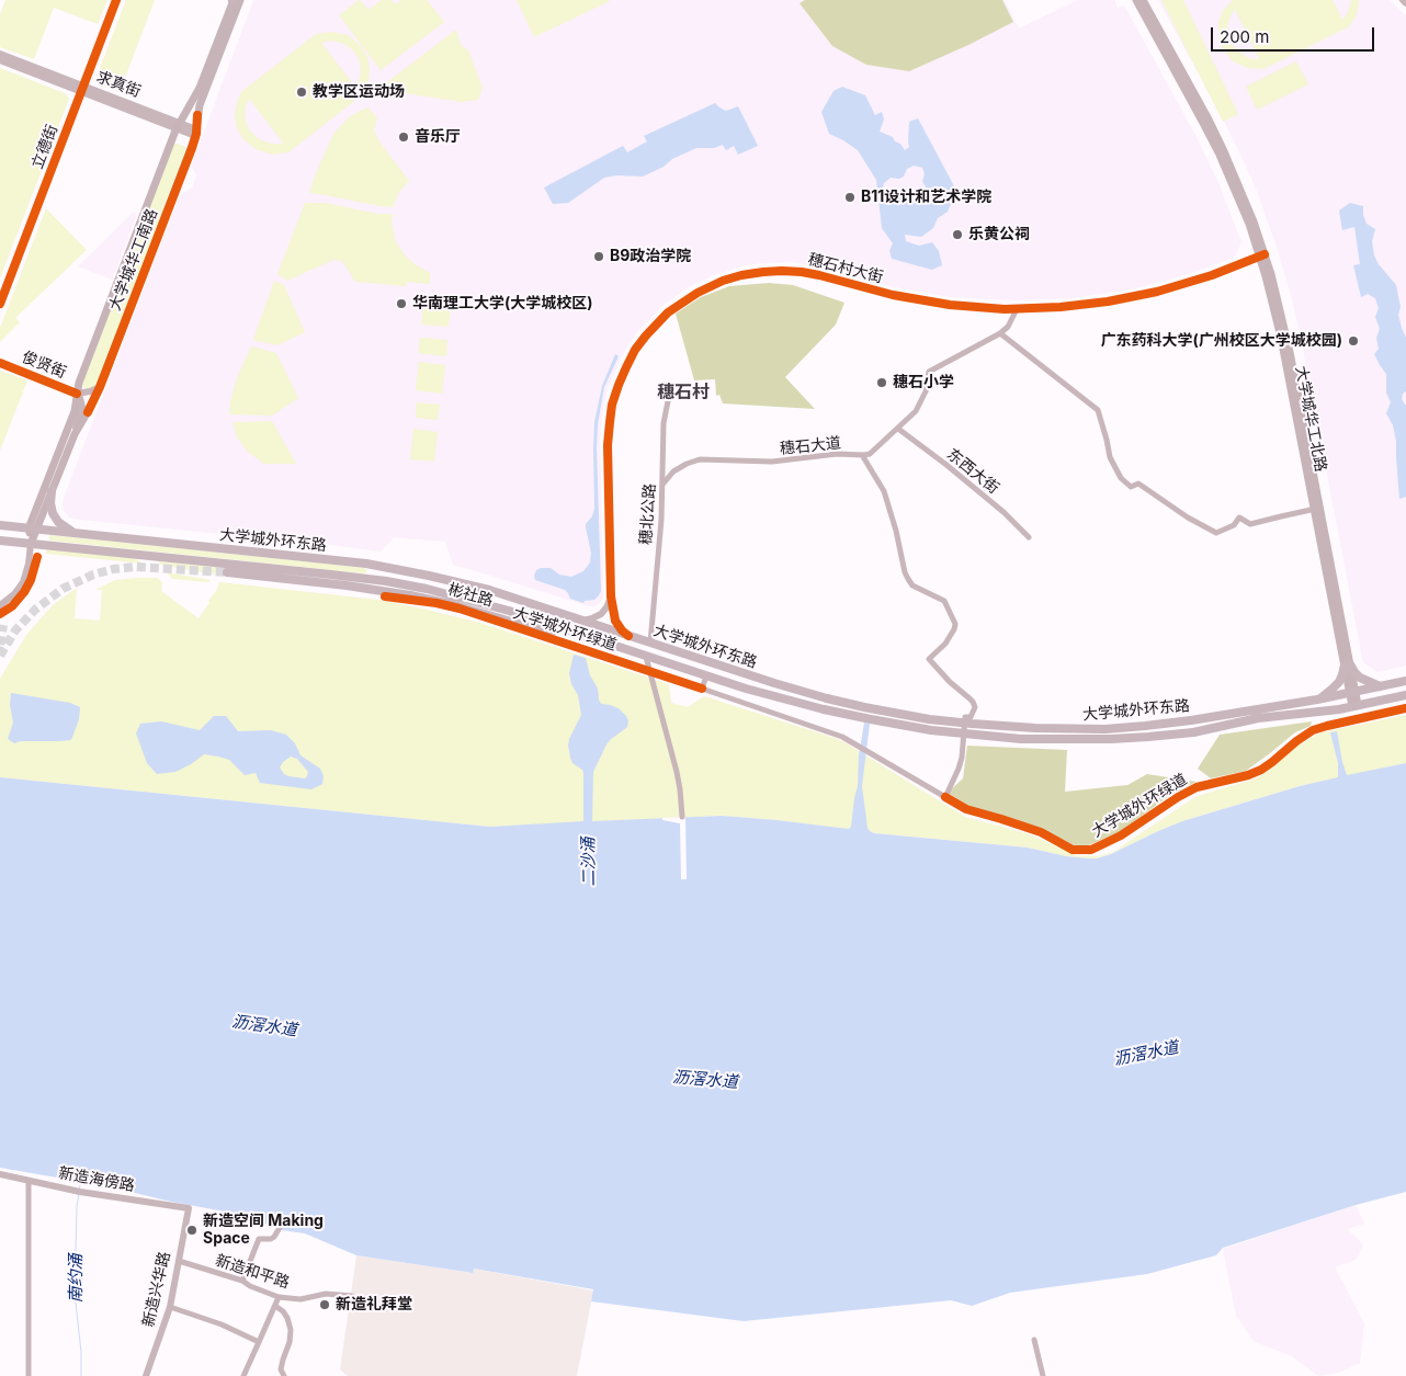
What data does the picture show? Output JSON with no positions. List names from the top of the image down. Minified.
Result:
{"streets":{"main road":["大学城华工南路","大学城华工北路","大学城外环东路","彬社路"],"street":["求真街","立德街","穗石村大街","俊贤街","穗石大道","东西大街","穗北公路","新造海傍路","新造和平路","新造兴华路"],"cycle path":["大学城外环绿道"]},"crossings":[["求真街","立德街"],["求真街","大学城华工南路"],["大学城华工南路","俊贤街"],["大学城华工南路","大学城外环东路"],["穗石村大街","大学城华工北路"],["穗石村大街","大学城外环东路"],["大学城华工北路","大学城外环东路"],["穗石大道","穗北公路"],["穗石大道","大学城外环东路"],["穗北公路","大学城外环东路"],["大学城外环东路","彬社路"],["新造海傍路","新造兴华路"],["新造和平路","新造兴华路"]],"districts":["穗石村"],"water":["二沙涌","沥滘水道","南约涌"],"places":["教学区运动场","音乐厅","B11设计和艺术学院","乐黄公祠","B9政治学院","华南理工大学(大学城校区)","广东药科大学(广州校区大学城校园)","穗石小学","新造空间 Making Space","新造礼拜堂"],"scale_bar":"200 m"}
